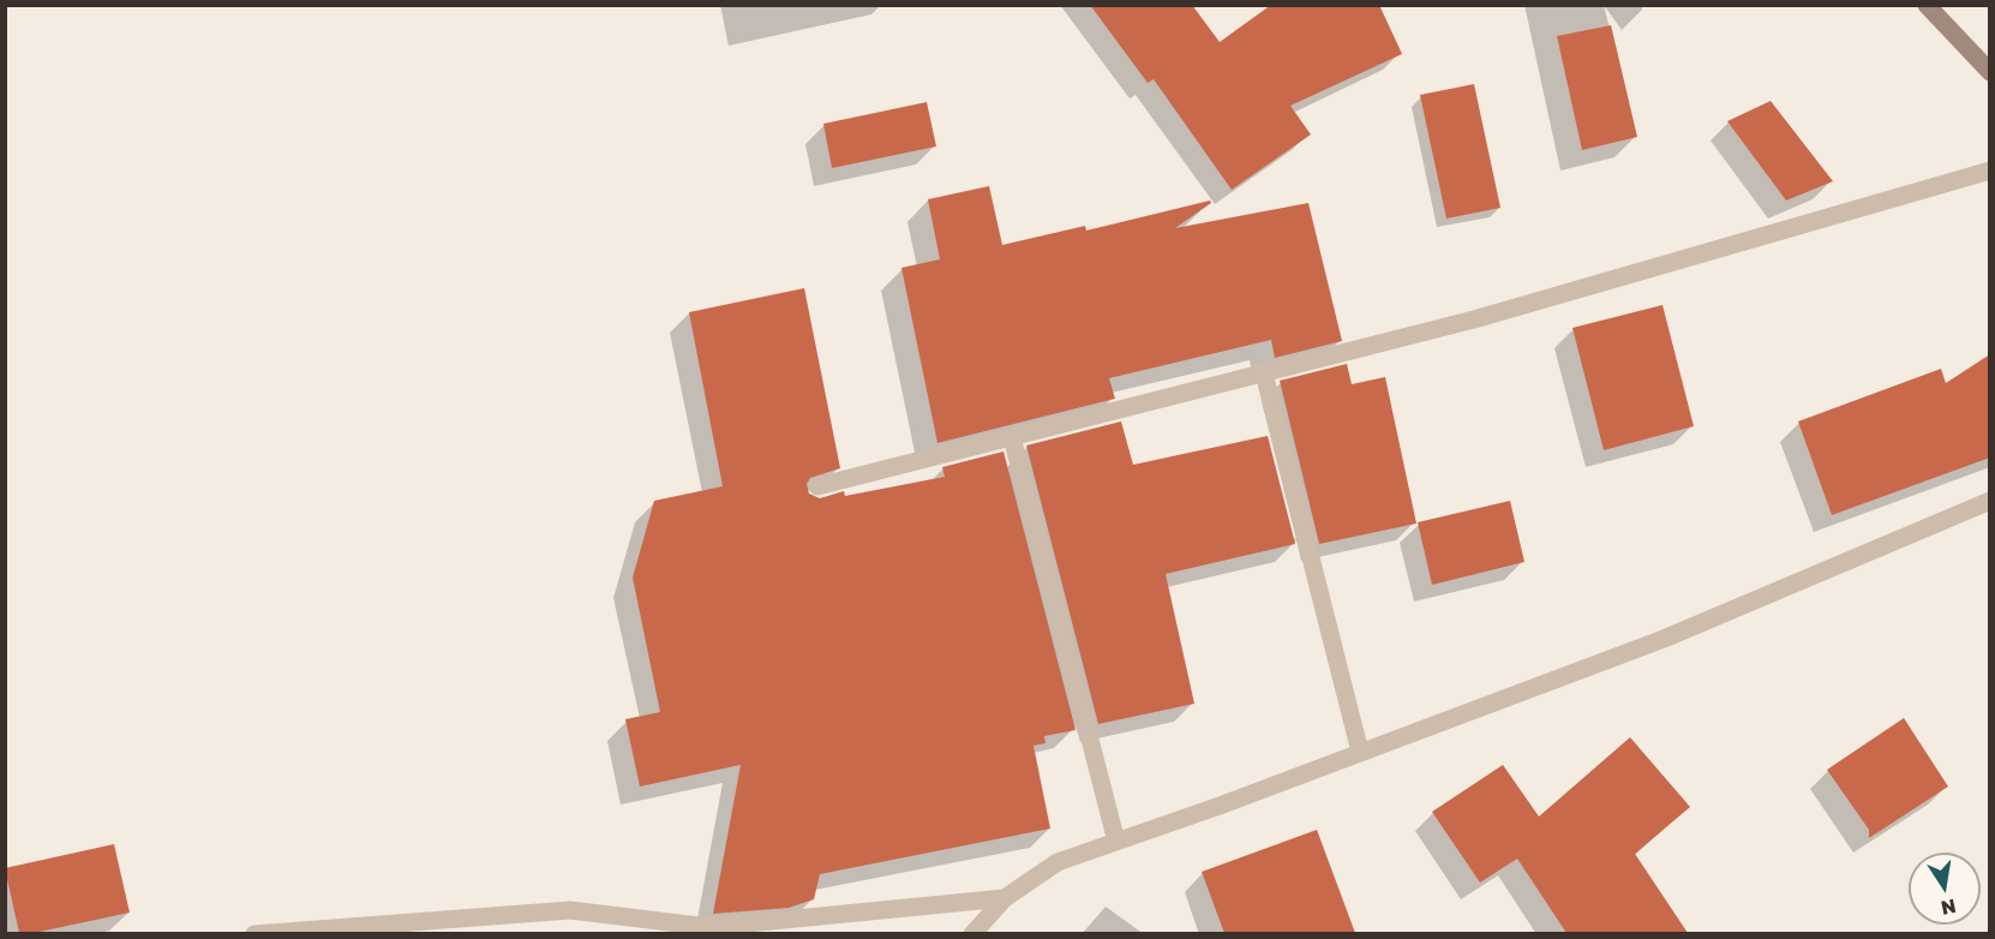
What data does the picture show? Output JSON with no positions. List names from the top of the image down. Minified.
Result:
{"north":"bottom"}
